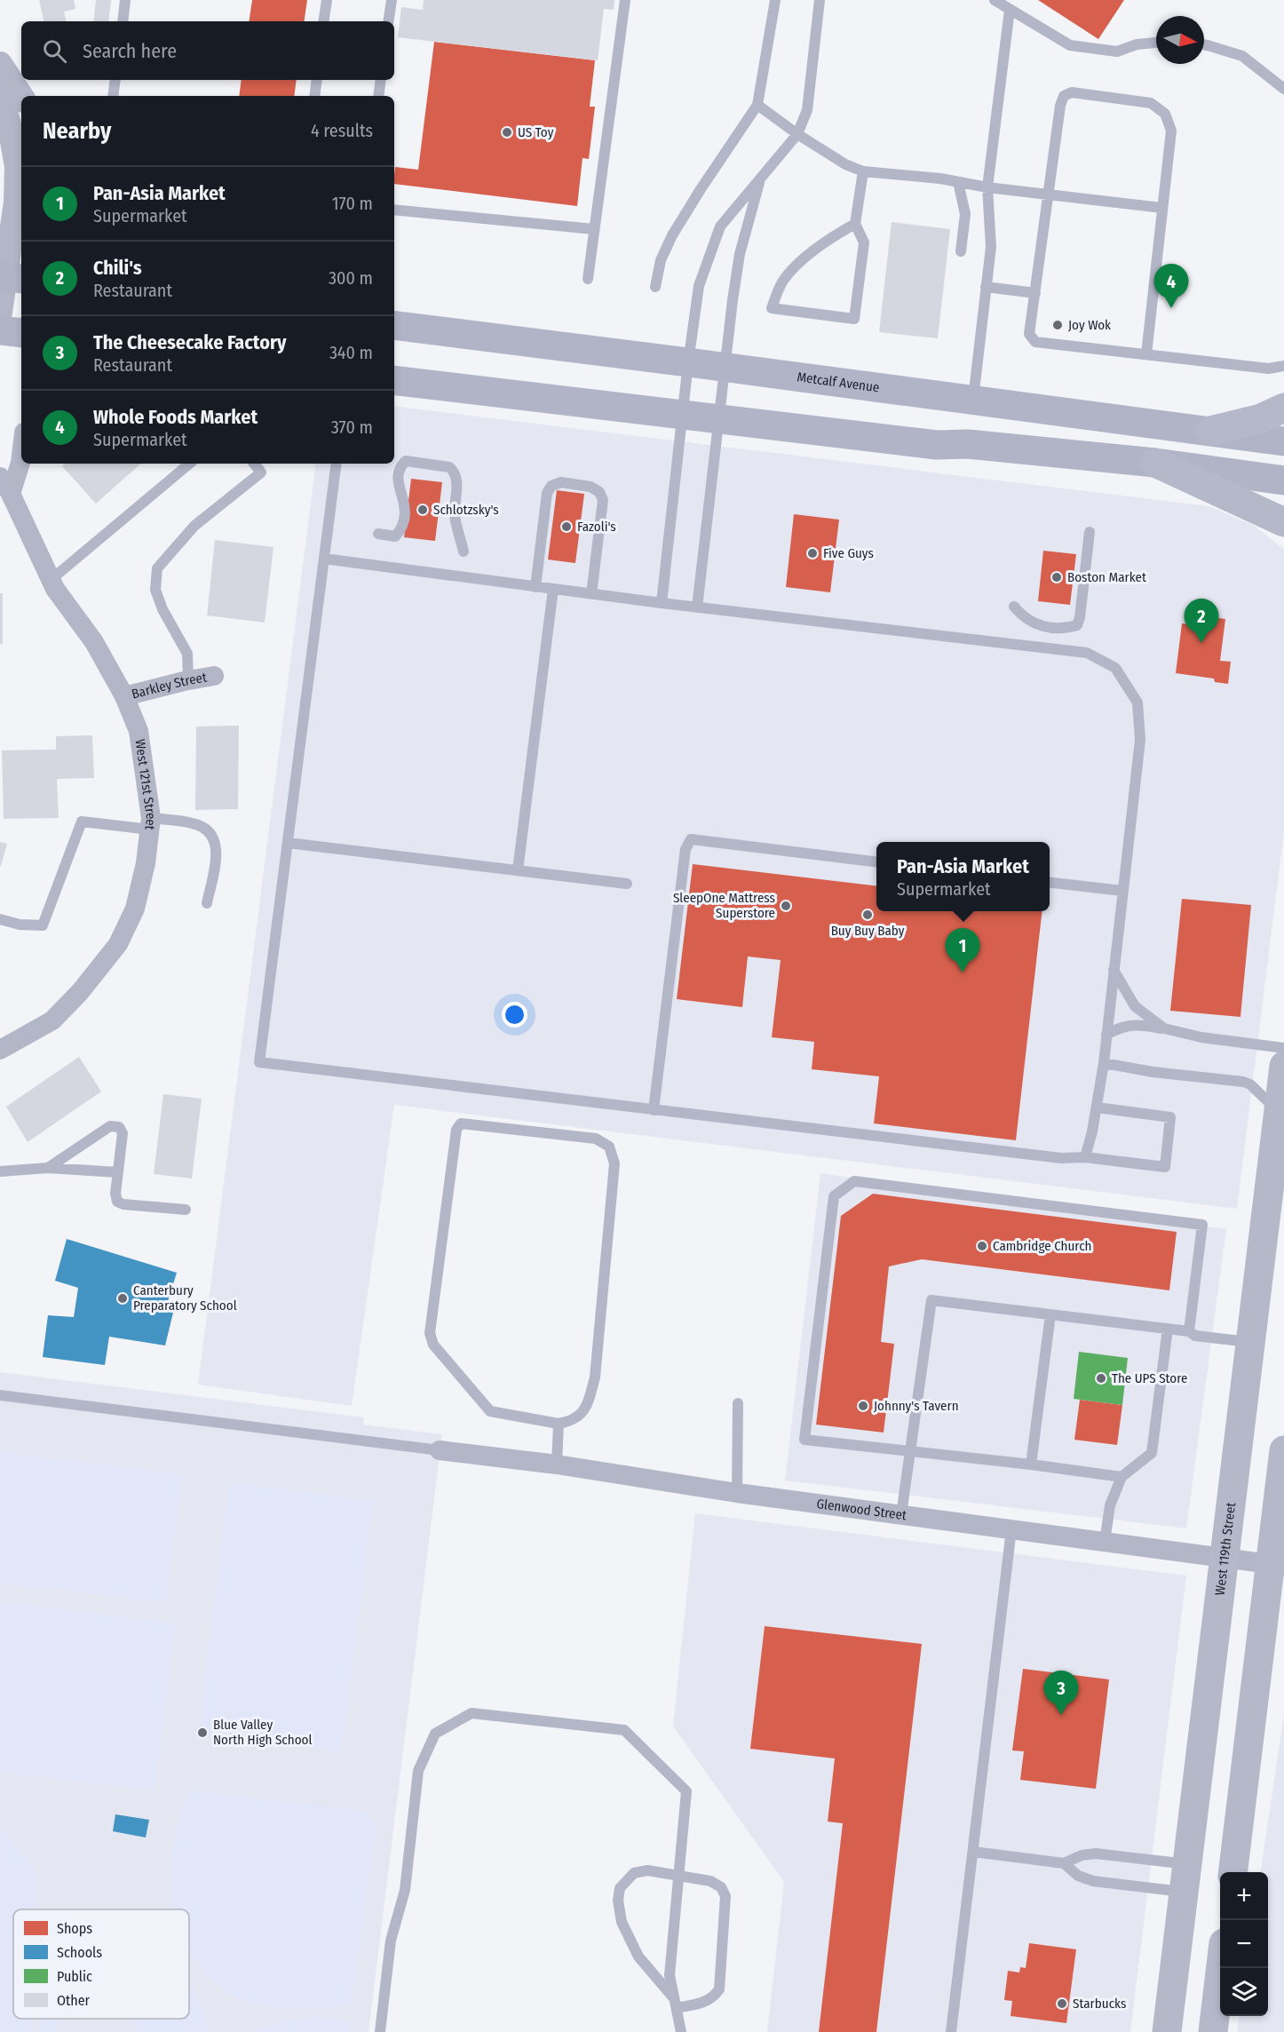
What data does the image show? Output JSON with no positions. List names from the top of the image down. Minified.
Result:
{"streets":{"main road":["Metcalf Avenue","West 119th Street"],"street":["Barkley Street","West 121st Street","Glenwood Street"]},"crossings":[["Barkley Street","West 121st Street"],["Glenwood Street","West 119th Street"]],"places":["US Toy","Joy Wok","Schlotzsky's","Fazoli's","Five Guys","Boston Market","SleepOne Mattress Superstore","Buy Buy Baby","Cambridge Church","Canterbury Preparatory School","The UPS Store","Johnny's Tavern","Blue Valley North High School","Starbucks"],"legend":["Shops","Schools","Public","Other"],"north":"right","page":{"search":"Search here","heading":["Nearby","4 results"],"list":[{"mark":"1","name":"Pan-Asia Market","note":"Supermarket","value":"170 m"},{"mark":"2","name":"Chili's","note":"Restaurant","value":"300 m"},{"mark":"3","name":"The Cheesecake Factory","note":"Restaurant","value":"340 m"},{"mark":"4","name":"Whole Foods Market","note":"Supermarket","value":"370 m"}],"pins":["4","2","1","3"],"popup":["Pan-Asia Market","Supermarket"],"map_buttons":["+","−"]}}
